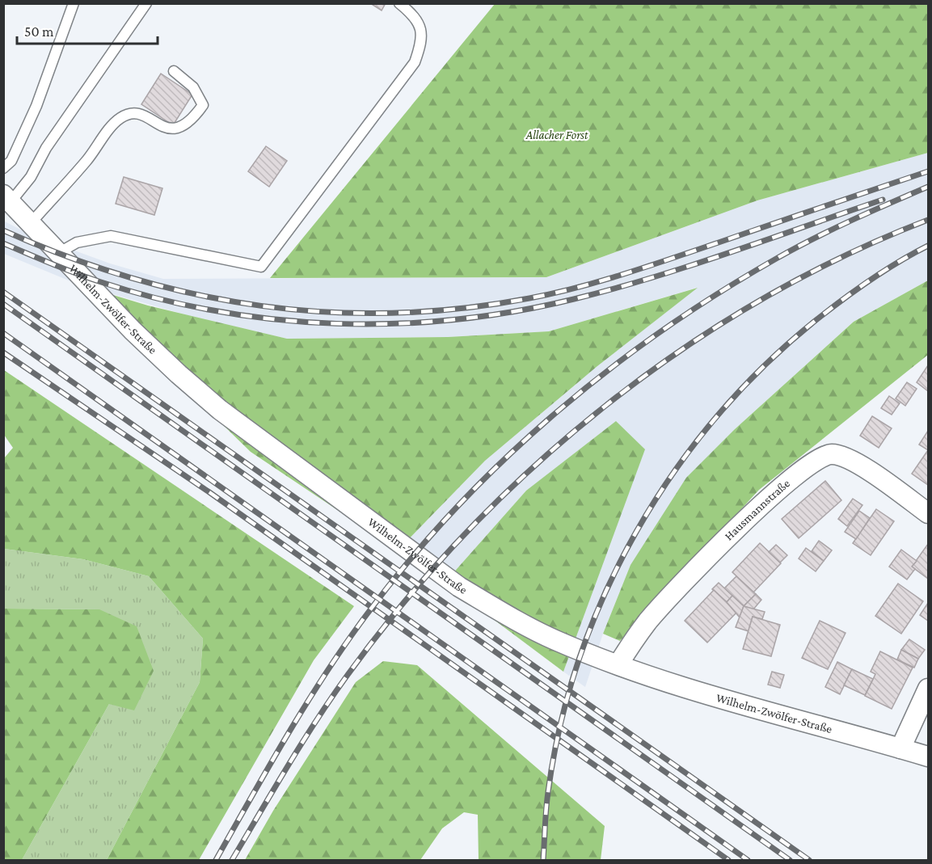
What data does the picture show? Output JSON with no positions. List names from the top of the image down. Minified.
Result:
{"streets":{"street":["Wilhelm-Zwölfer-Straße","Hausmannstraße"]},"crossings":[["Wilhelm-Zwölfer-Straße","Hausmannstraße"]],"parks":["Allacher Forst"],"scale_bar":"50 m"}
